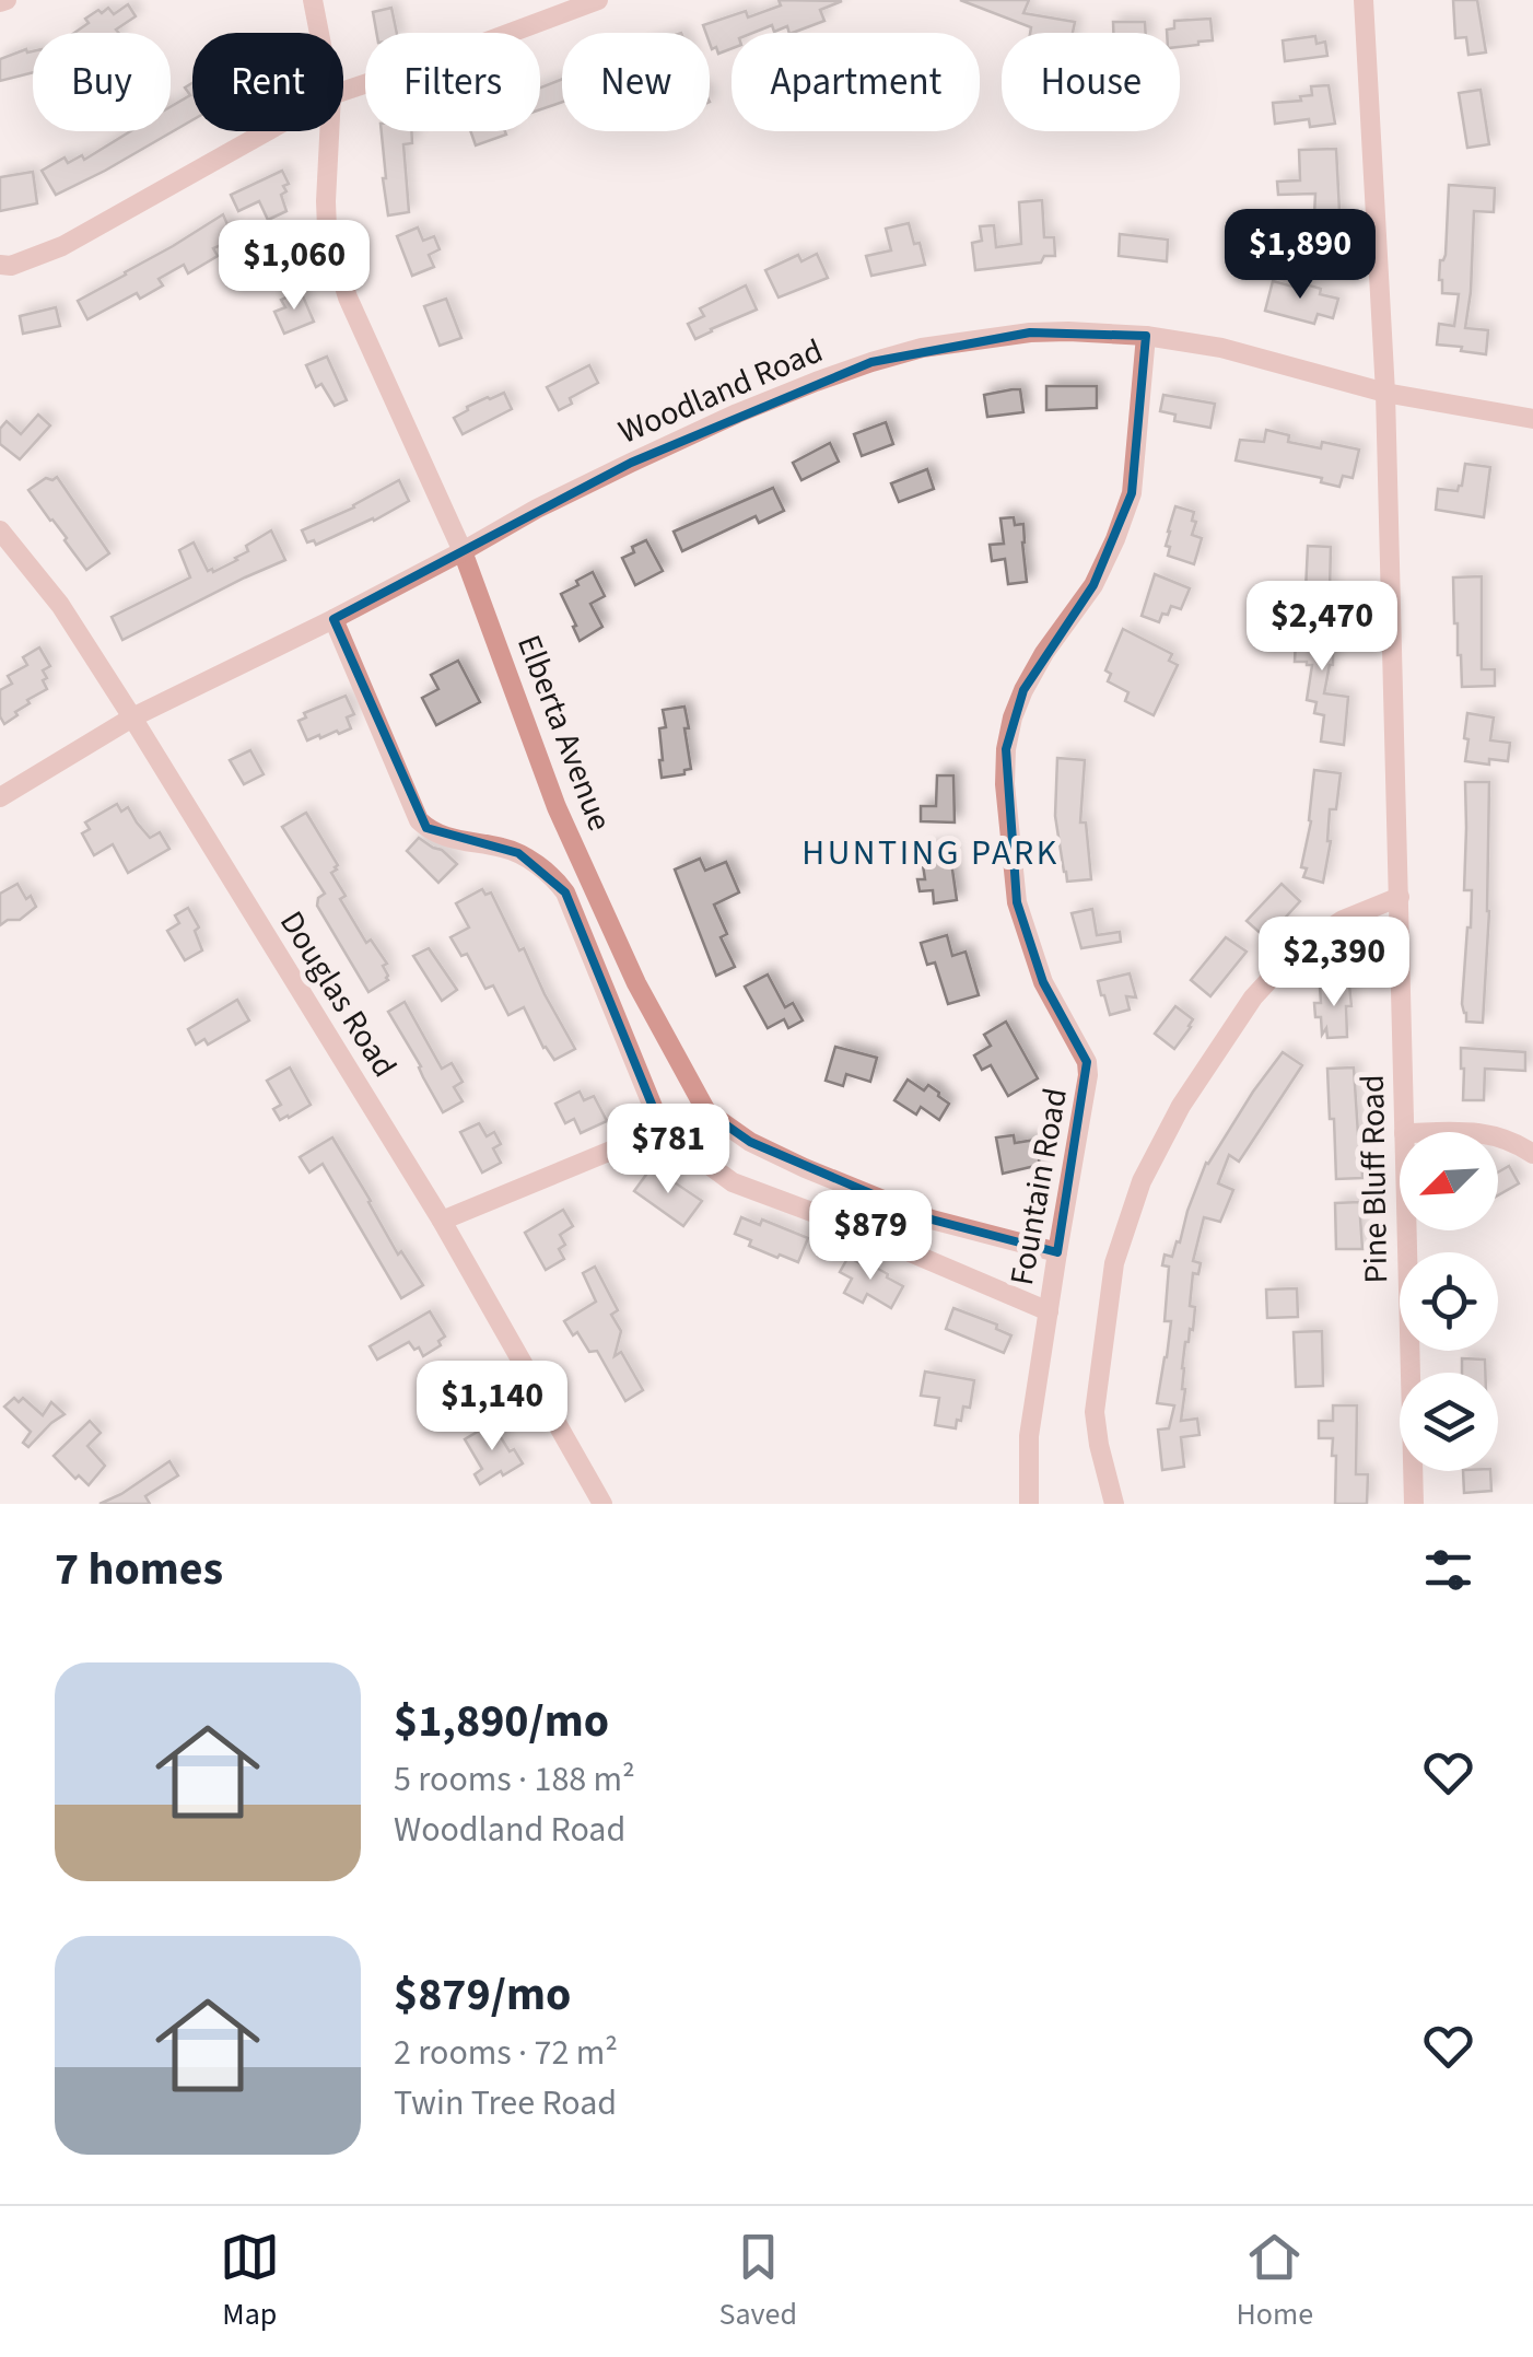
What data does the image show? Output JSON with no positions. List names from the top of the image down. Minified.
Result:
{"streets":{"street":["Woodland Road","Elberta Avenue","Douglas Road","Pine Bluff Road","Fountain Road"]},"crossings":[["Woodland Road","Elberta Avenue"],["Woodland Road","Douglas Road"],["Woodland Road","Pine Bluff Road"],["Woodland Road","Fountain Road"],["Elberta Avenue","Fountain Road"]],"districts":["HUNTING PARK"],"north":"bottom left","page":{"chip":["Buy","Rent","Filters","New","Apartment","House"],"price":["$1,890","$1,060","$2,470","$2,390","$781","$879","$1,140"],"heading":"7 homes","list":[{"name":"$1,890/mo","note":"5 rooms · 188 m² · Woodland Road"},{"name":"$879/mo","note":"2 rooms · 72 m² · Twin Tree Road"}],"tabs":["Map","Saved","Home"]}}
